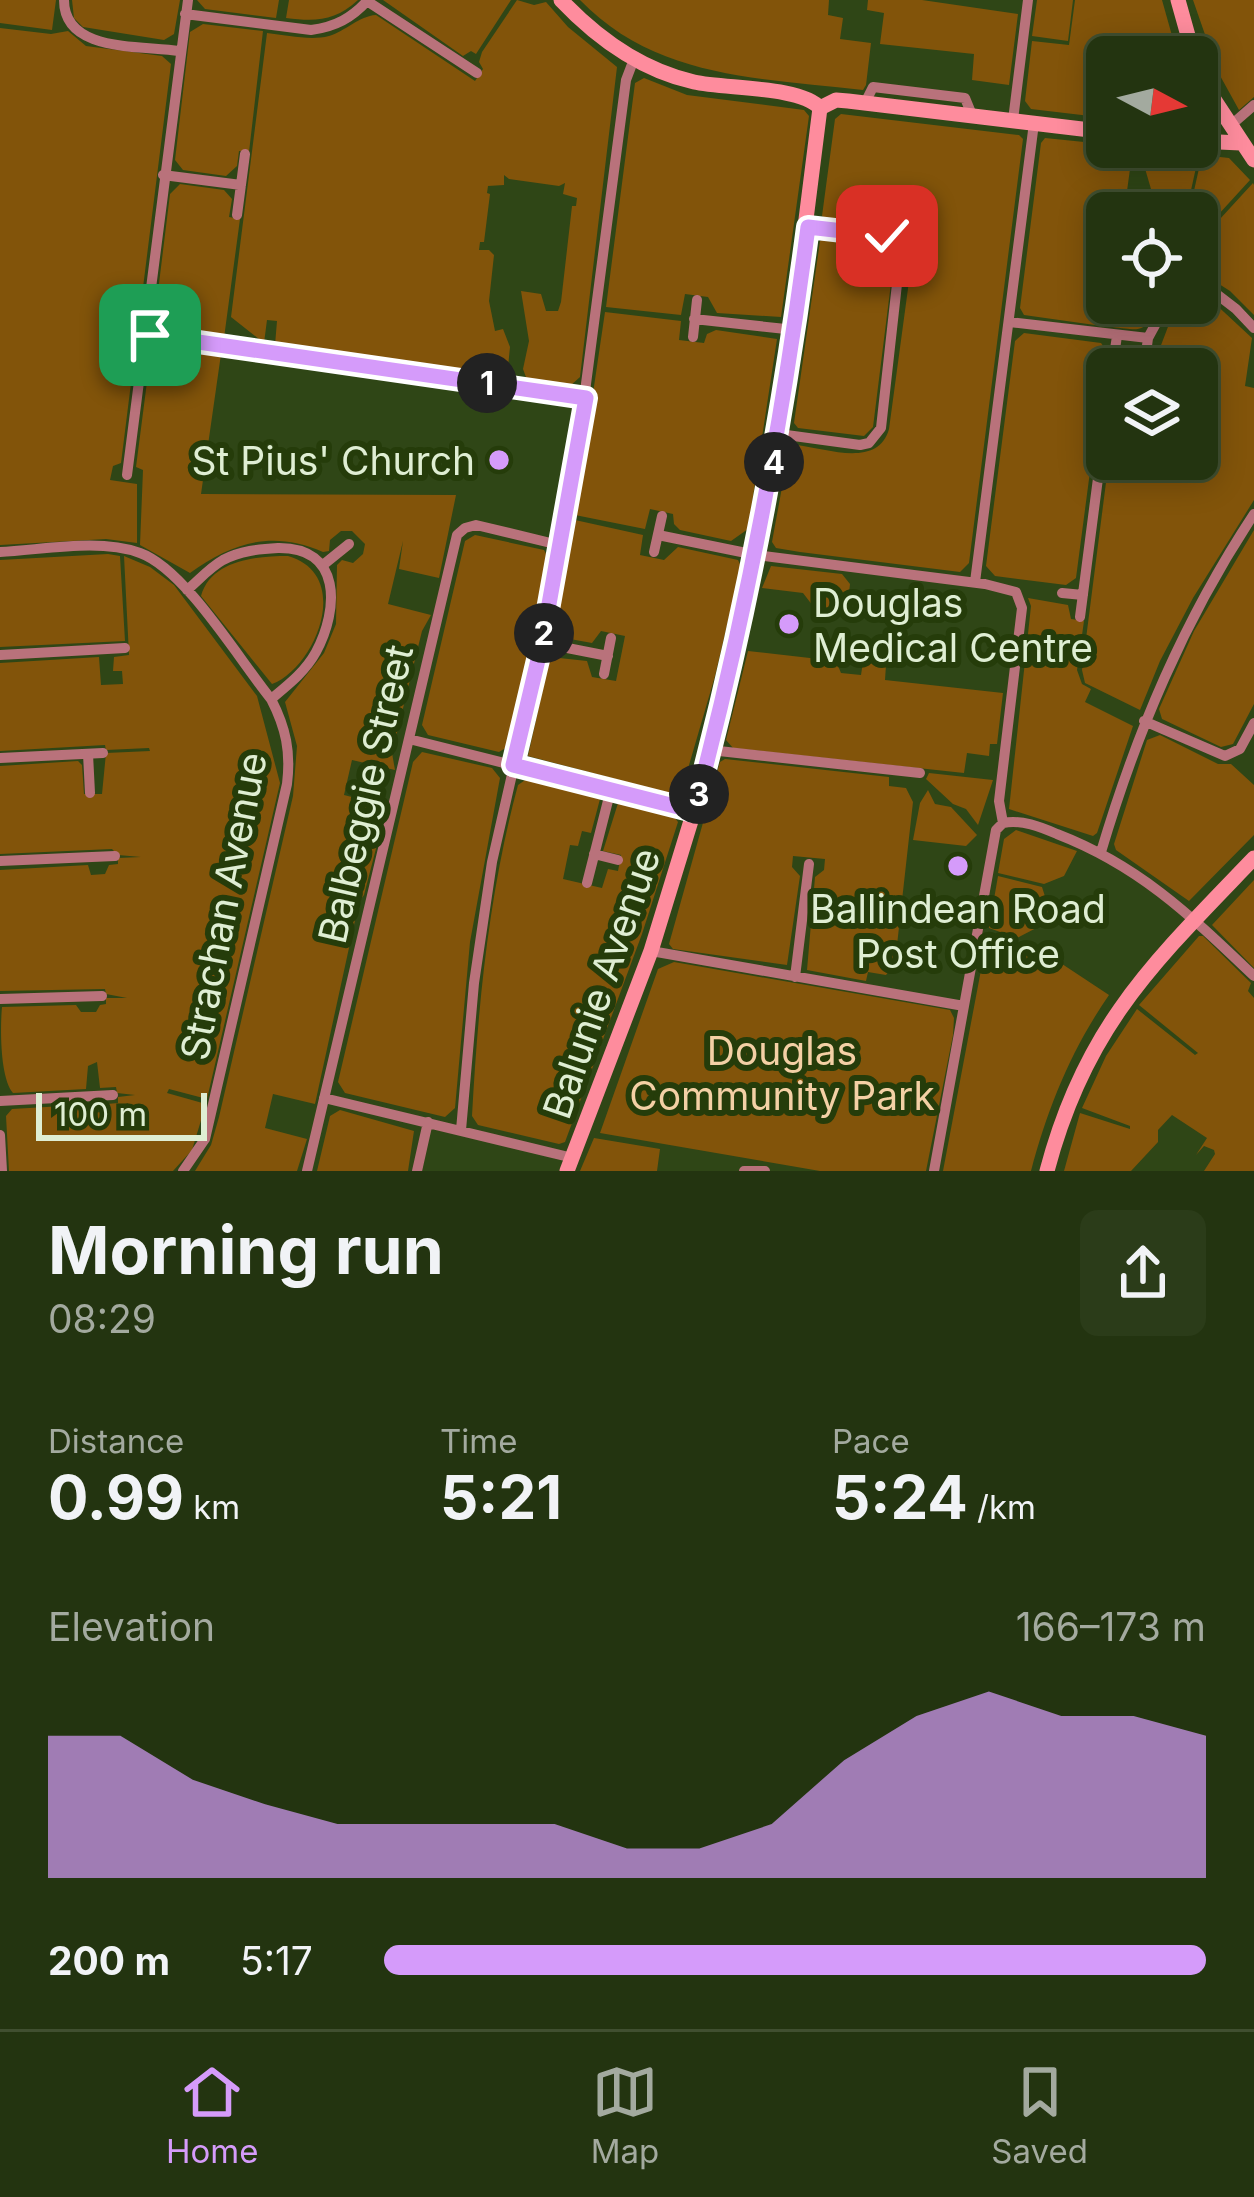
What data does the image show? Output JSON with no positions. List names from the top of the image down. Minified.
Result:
{"streets":{"street":["Balbeggie Street","Strachan Avenue","Balunie Avenue"]},"parks":["Douglas Community Park"],"places":["St Pius' Church","Douglas Medical Centre","Ballindean Road Post Office"],"scale_bar":"100 m","north":"right","page":{"pins":["1","4","2","3"],"scale":"100 m","heading":["Morning run","08:29"],"stats":[["Distance","0.99 km"],["Time","5:21"],["Pace","5:24 /km"]],"chart":["Elevation","166–173 m"],"list":[{"name":"200 m","note":"5:17"}],"tabs":["Home","Map","Saved"]}}
